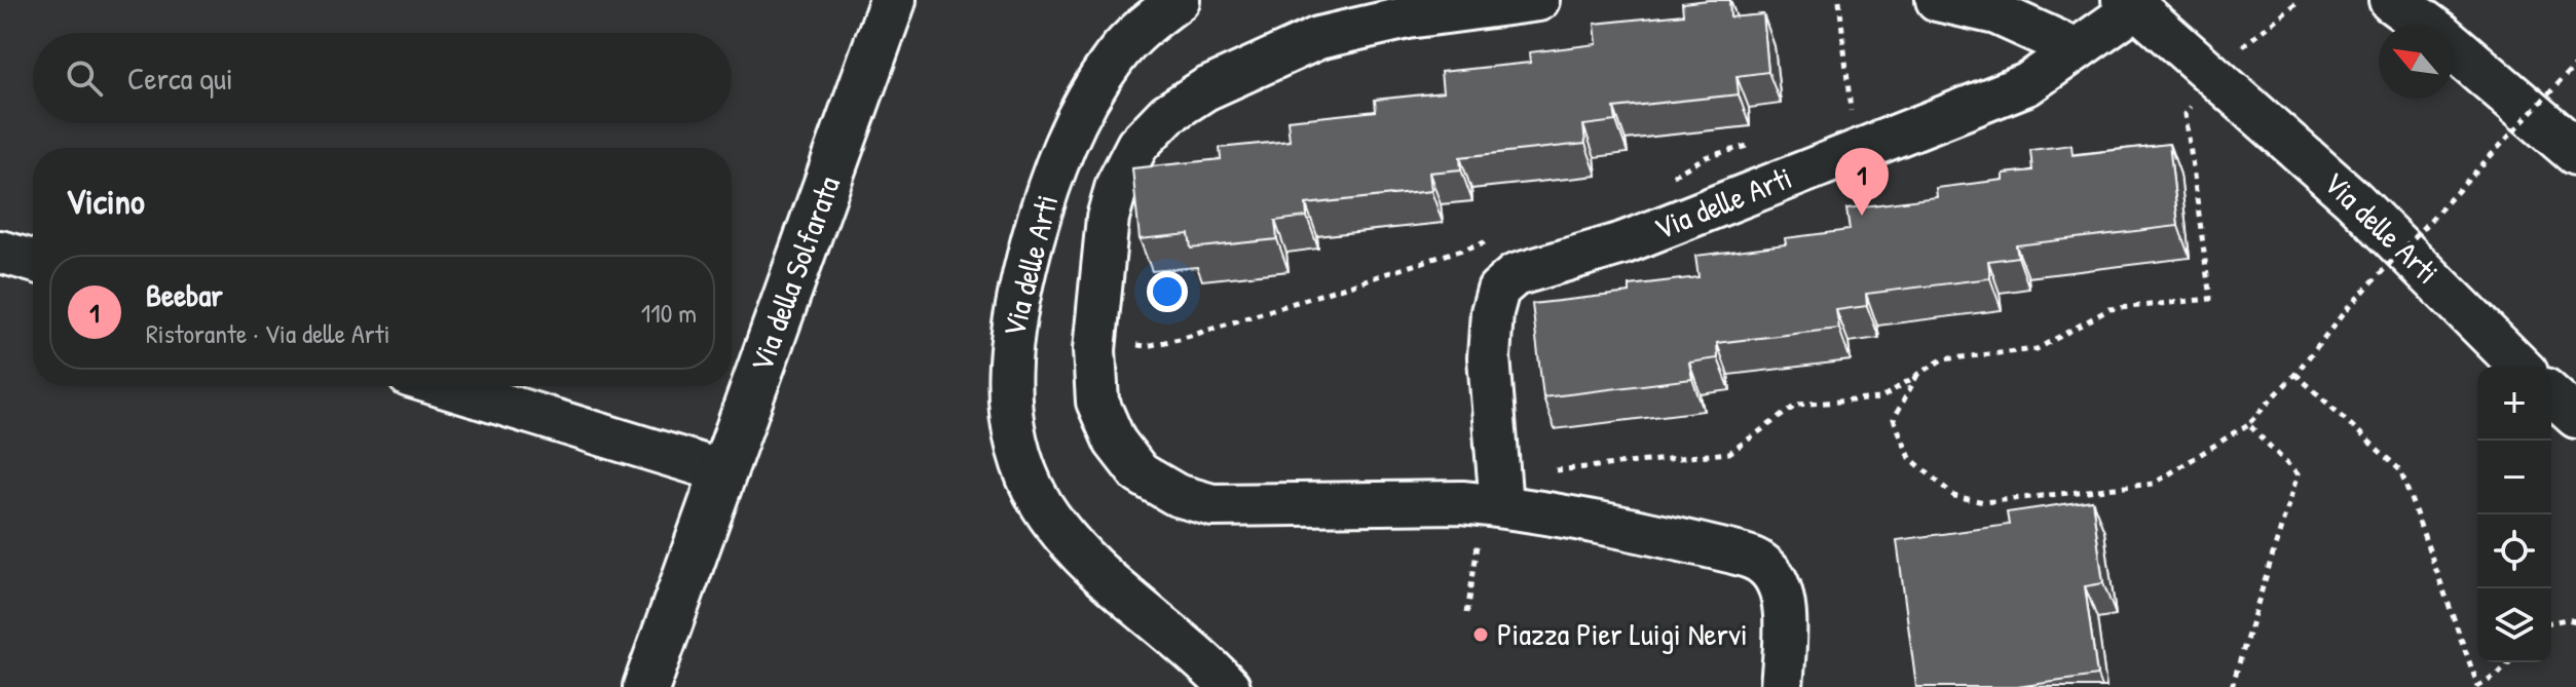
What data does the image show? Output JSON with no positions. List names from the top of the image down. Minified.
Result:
{"streets":{"main road":["Via della Solfarata"],"street":["Via delle Arti"]},"places":["Piazza Pier Luigi Nervi"],"north":"top left","page":{"search":"Cerca qui","pins":"1","heading":"Vicino","list":[{"mark":"1","name":"Beebar","note":"Ristorante · Via delle Arti","value":"110 m"}],"map_buttons":["+","−"]}}
